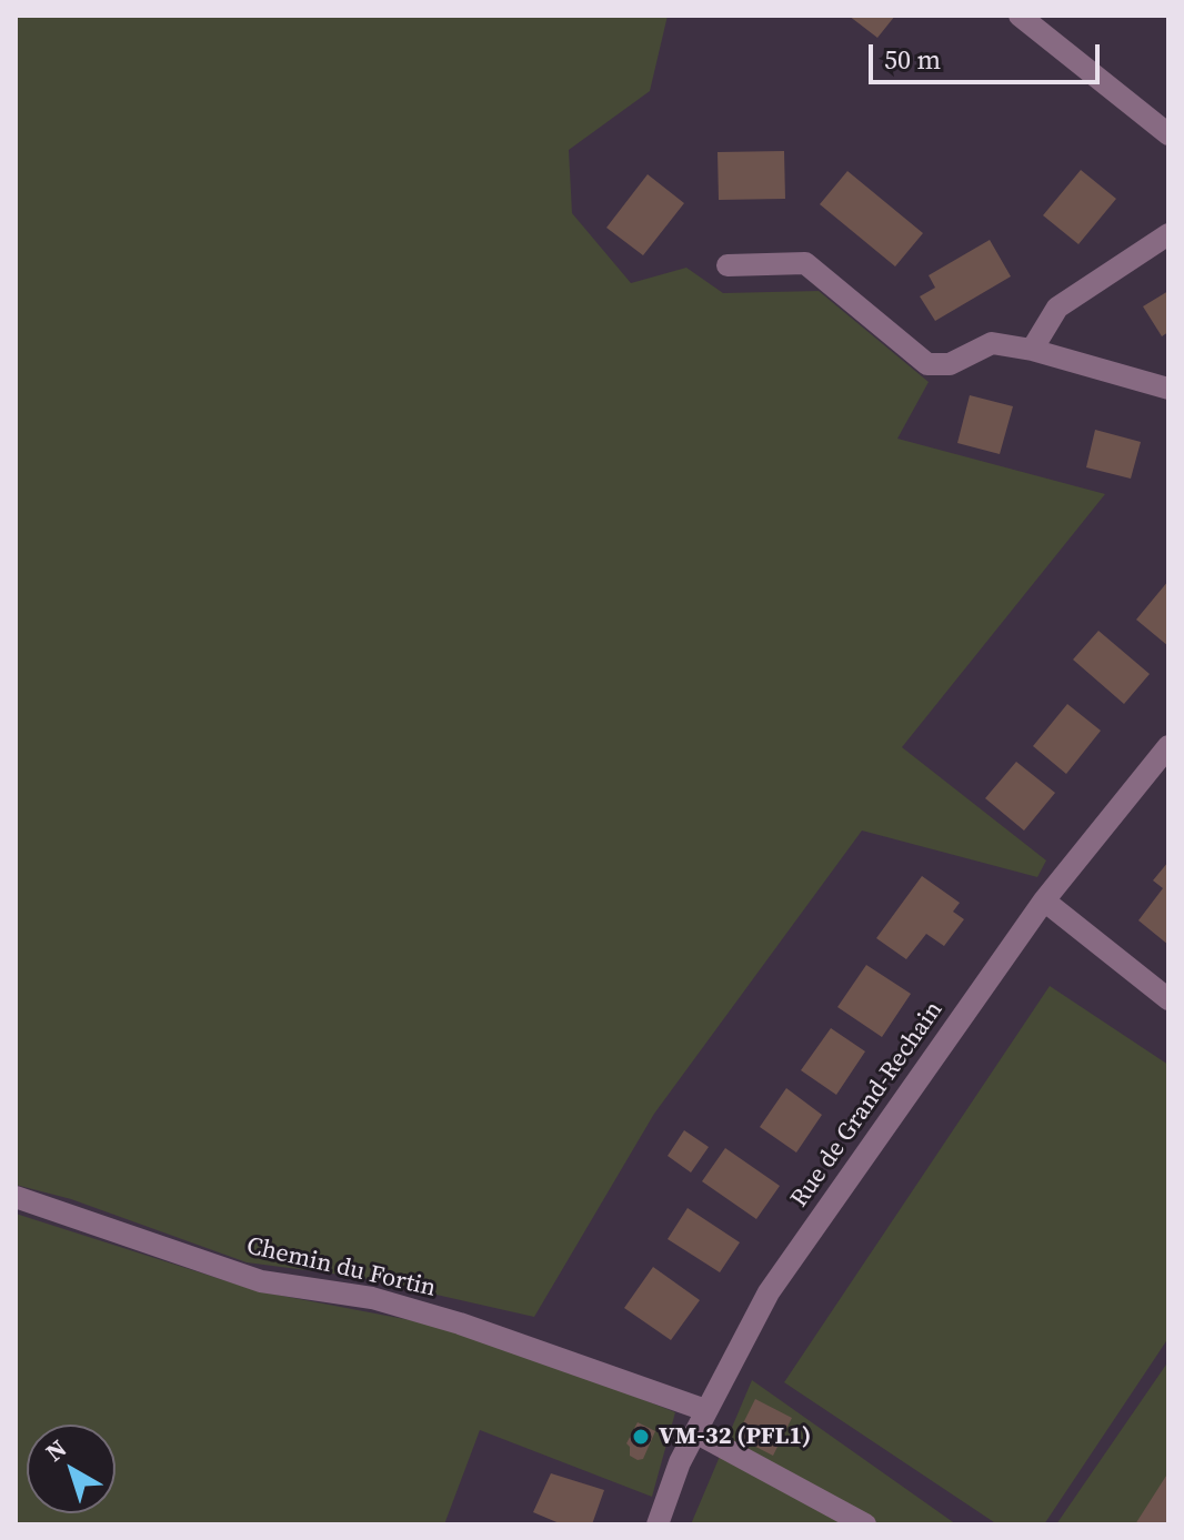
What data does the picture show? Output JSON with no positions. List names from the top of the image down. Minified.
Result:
{"streets":{"street":["Rue de Grand-Rechain","Chemin du Fortin"]},"crossings":[["Rue de Grand-Rechain","Chemin du Fortin"]],"places":["VM-32 (PFL1)"],"scale_bar":"50 m","north":"top left"}
